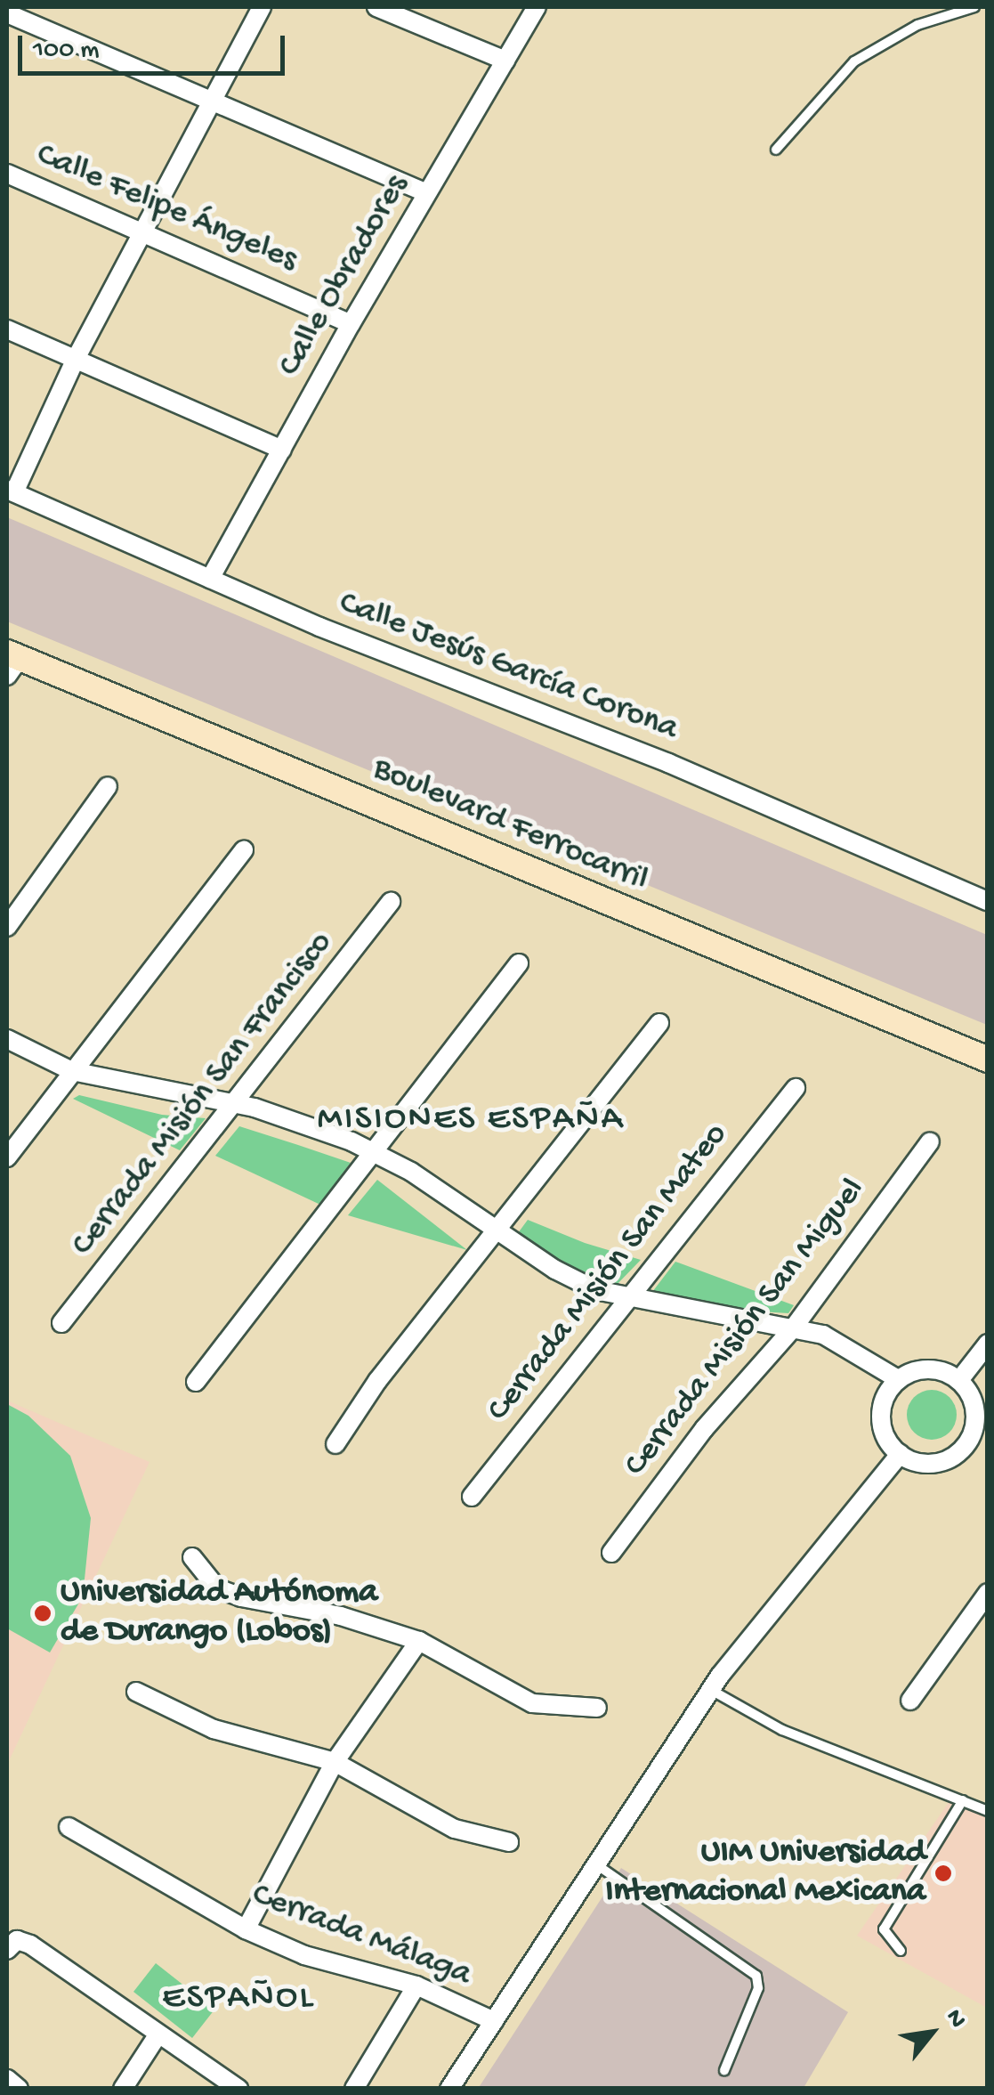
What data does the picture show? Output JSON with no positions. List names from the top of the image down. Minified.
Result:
{"streets":{"main road":["Boulevard Ferrocarril"],"street":["Calle Felipe Ángeles","Calle Obradores","Calle Jesús García Corona","Cerrada Misión San Francisco","Cerrada Misión San Mateo","Cerrada Misión San Miguel","Cerrada Málaga"]},"crossings":[["Calle Felipe Ángeles","Calle Obradores"],["Calle Obradores","Calle Jesús García Corona"]],"districts":["MISIONES ESPAÑA","ESPAÑOL"],"places":["Universidad Autónoma de Durango (Lobos)","UIM Universidad Internacional Mexicana"],"scale_bar":"100 m","north":"top right"}
